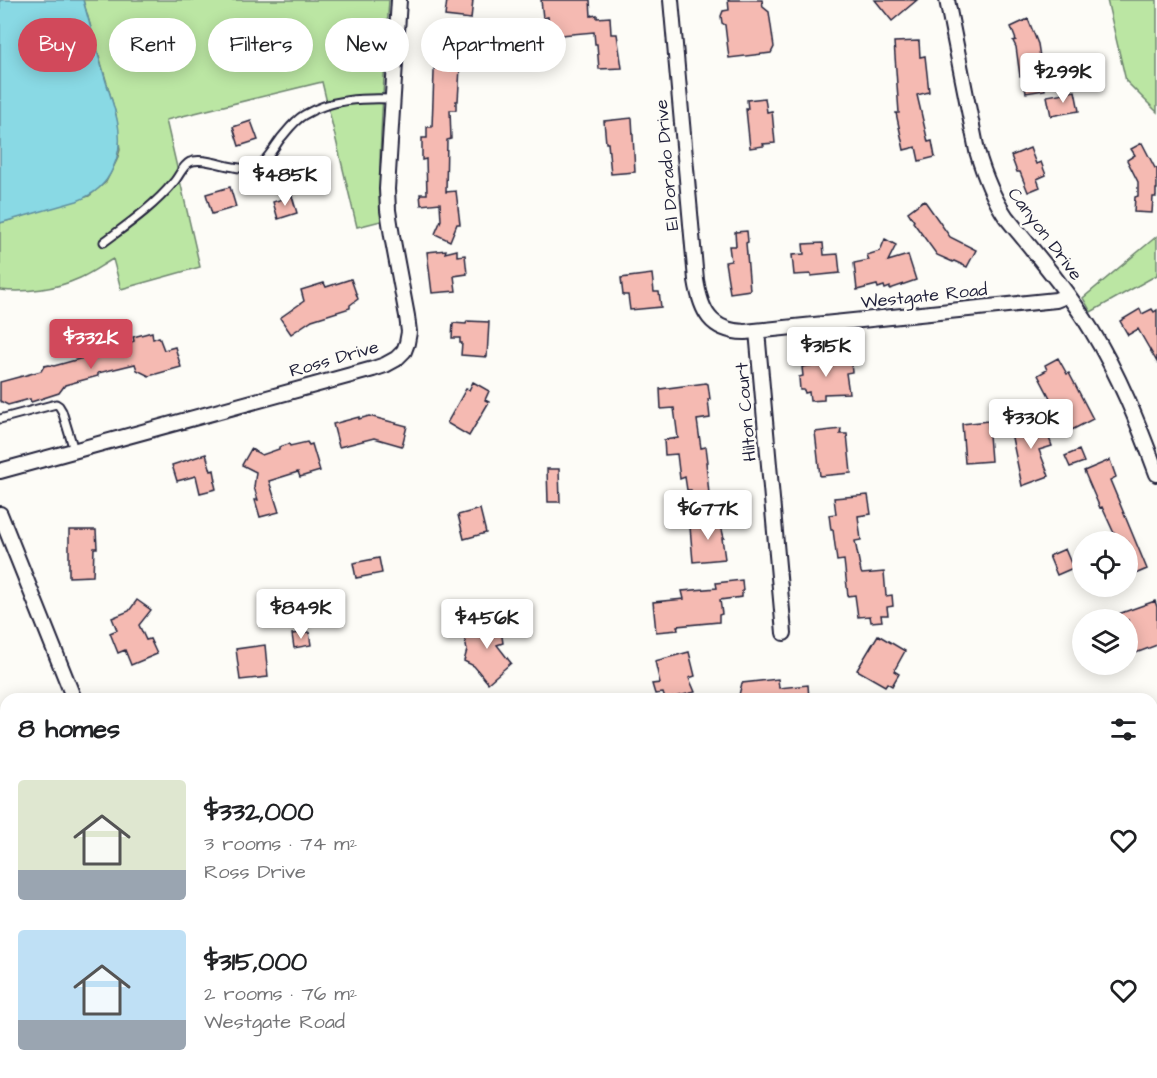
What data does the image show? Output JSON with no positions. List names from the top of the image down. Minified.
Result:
{"streets":{"street":["El Dorado Drive","Canyon Drive","Westgate Road","Ross Drive","Hilton Court"]},"crossings":[["El Dorado Drive","Westgate Road"],["Canyon Drive","Westgate Road"],["Westgate Road","Hilton Court"]],"page":{"chip":["Buy","Rent","Filters","New","Apartment"],"price":["$299K","$485K","$332K","$315K","$330K","$677K","$849K","$456K"],"heading":"8 homes","list":[{"name":"$332,000","note":"3 rooms · 74 m² · Ross Drive"},{"name":"$315,000","note":"2 rooms · 76 m² · Westgate Road"}]}}
